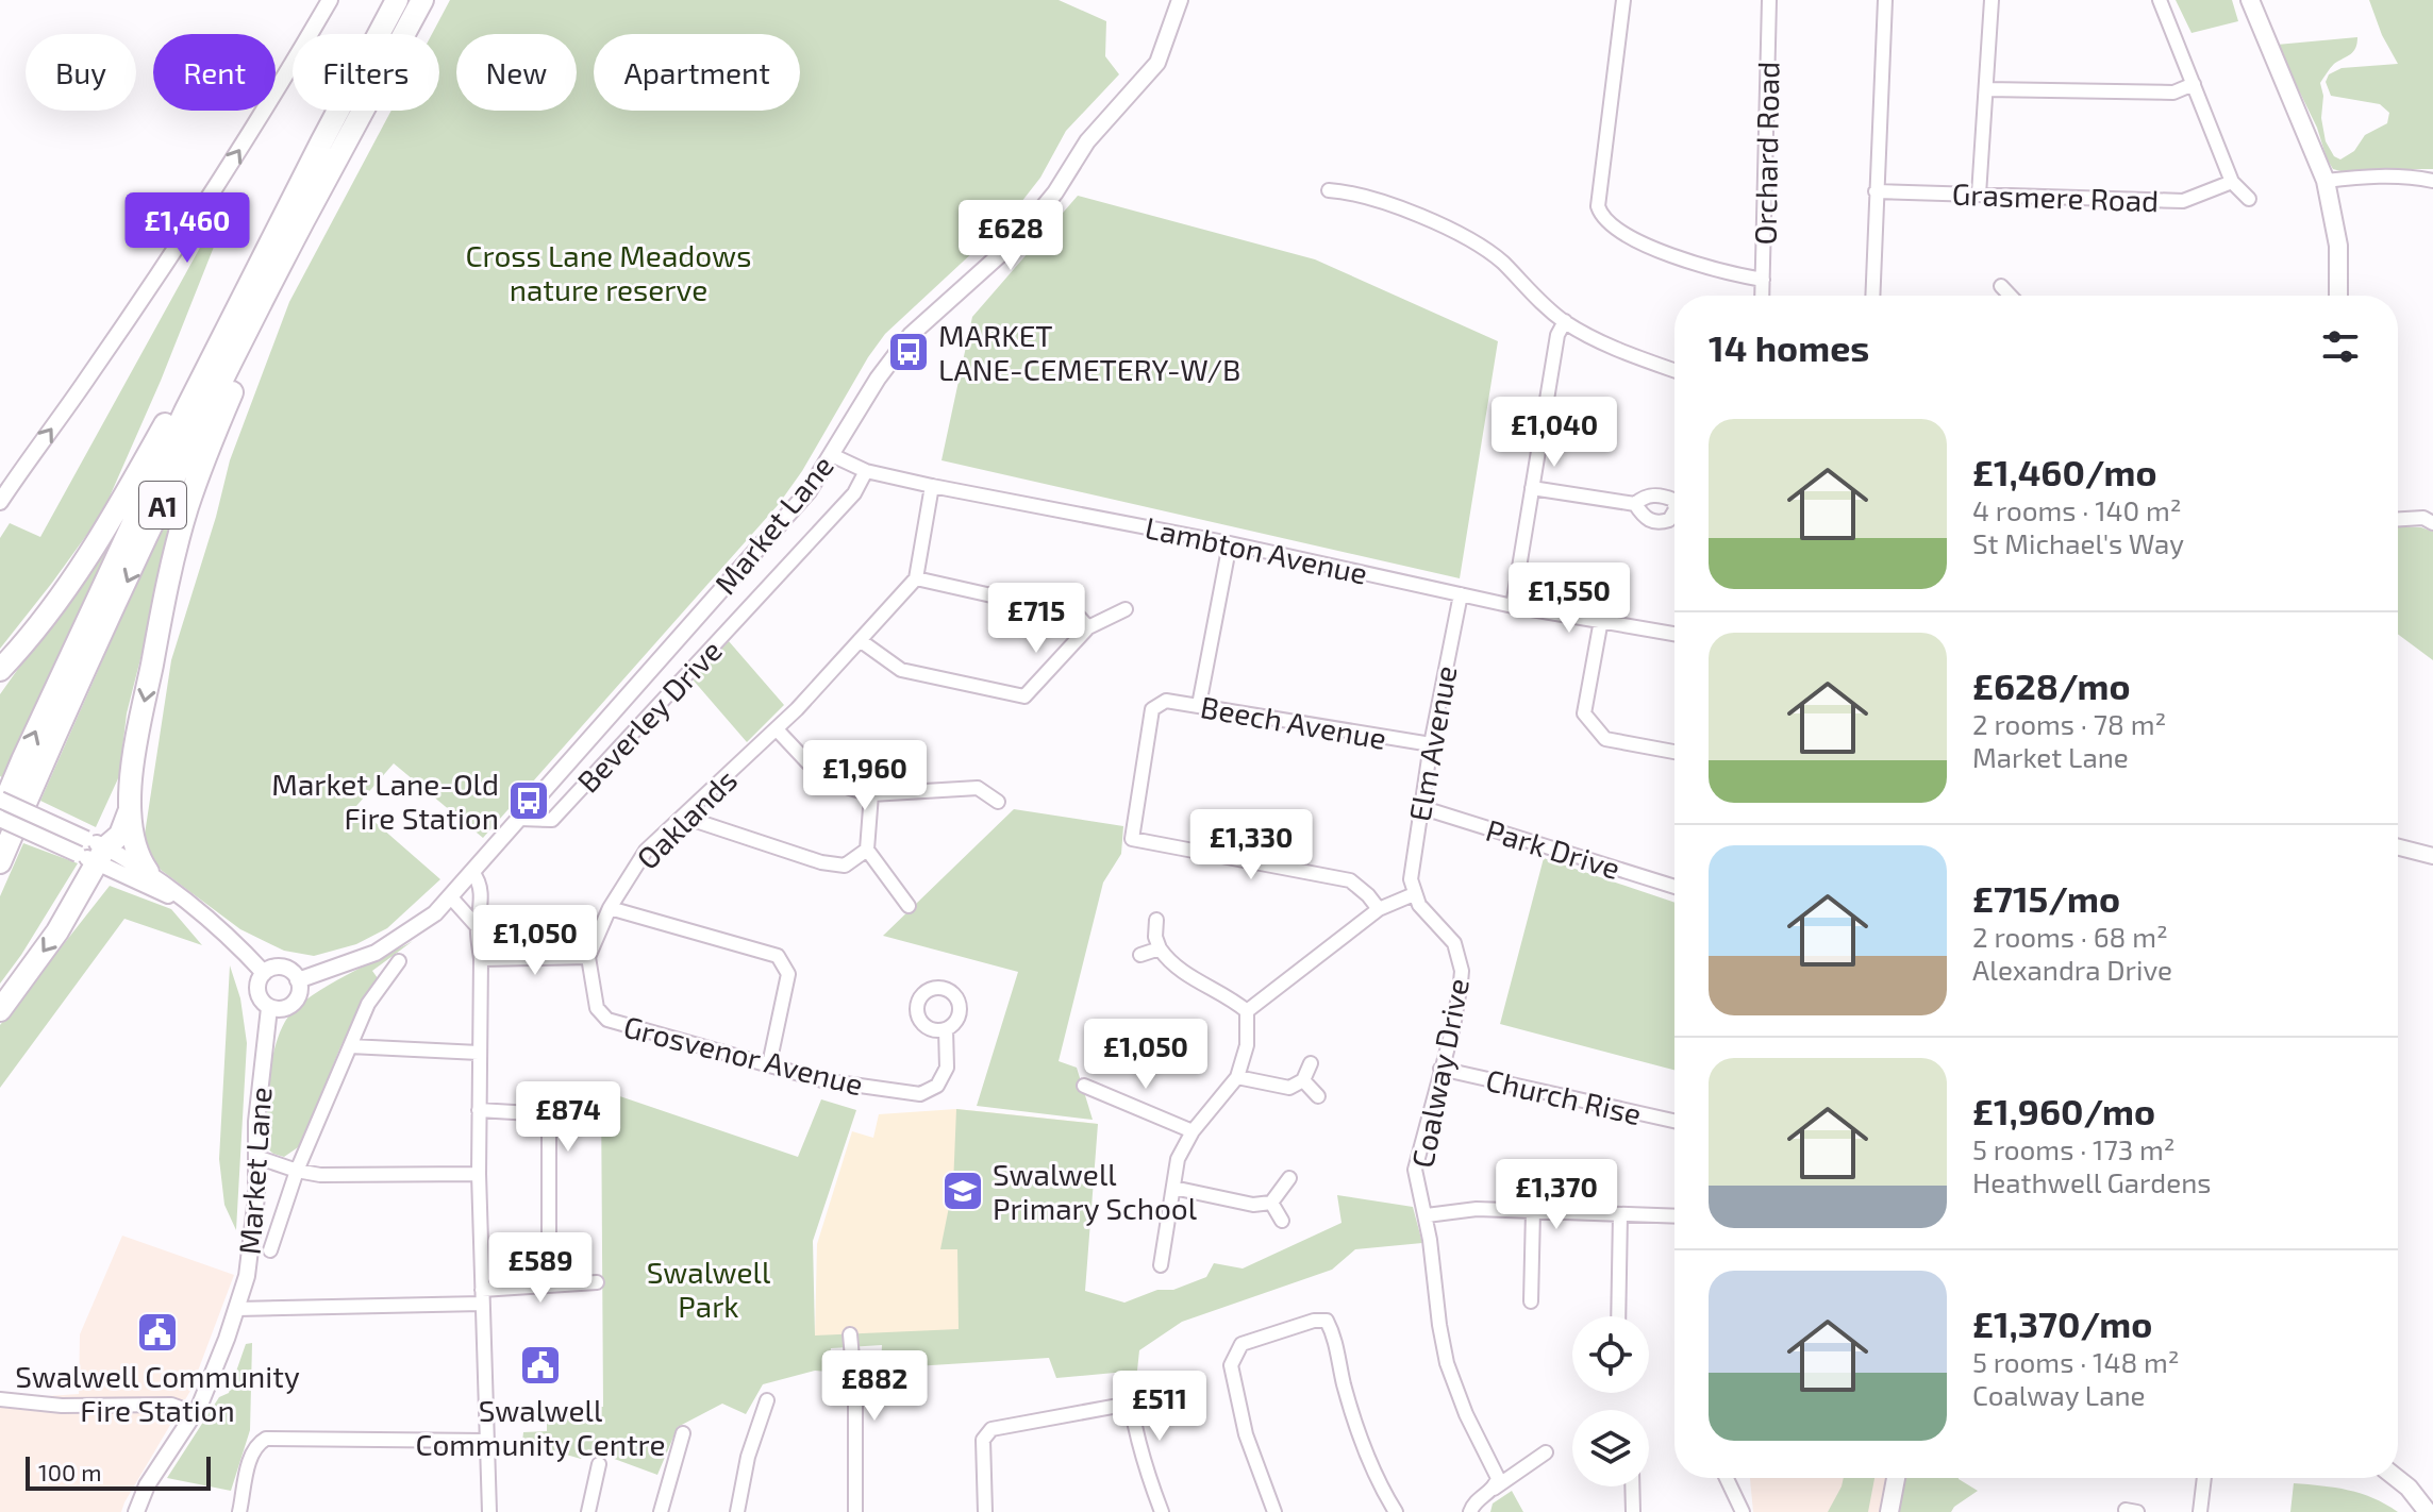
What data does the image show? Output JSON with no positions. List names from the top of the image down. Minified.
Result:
{"streets":{"highway":["A1"],"street":["Orchard Road","Grasmere Road","Market Lane","Lambton Avenue","Beverley Drive","Beech Avenue","Elm Avenue","Oaklands","Park Drive","Grosvenor Avenue","Coalway Drive","Church Rise"]},"crossings":[["Market Lane","Lambton Avenue"],["Market Lane","Beverley Drive"],["Lambton Avenue","Beverley Drive"],["Lambton Avenue","Elm Avenue"],["Beech Avenue","Elm Avenue"],["Elm Avenue","Park Drive"],["Elm Avenue","Coalway Drive"],["Oaklands","Grosvenor Avenue"],["Coalway Drive","Church Rise"]],"parks":["Cross Lane Meadows nature reserve","Swalwell Park"],"places":{"bus stop":["MARKET LANE-CEMETERY-W/B","Market Lane-Old Fire Station"],"school or university":["Swalwell Primary School"],"public building":["Swalwell Community Fire Station","Swalwell Community Centre"]},"scale_bar":"100 m","page":{"chip":["Buy","Rent","Filters","New","Apartment"],"price":["£1,460","£628","£1,040","£1,550","£715","£1,960","£1,330","£1,050","£1,050","£874","£1,370","£589","£882","£511"],"heading":"14 homes","list":[{"name":"£1,460/mo","note":"4 rooms · 140 m² · St Michael's Way"},{"name":"£628/mo","note":"2 rooms · 78 m² · Market Lane"},{"name":"£715/mo","note":"2 rooms · 68 m² · Alexandra Drive"},{"name":"£1,960/mo","note":"5 rooms · 173 m² · Heathwell Gardens"},{"name":"£1,370/mo","note":"5 rooms · 148 m² · Coalway Lane"}],"scale":"100 m"}}
